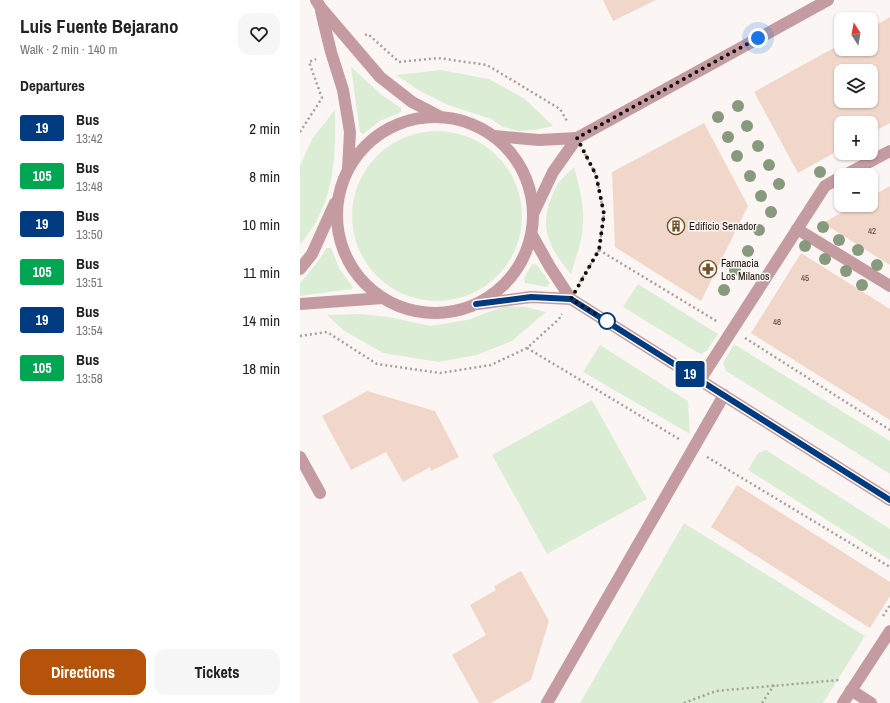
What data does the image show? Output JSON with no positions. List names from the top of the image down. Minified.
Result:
{"places":{"building":["Edificio Senador"],"pharmacy":["Farmacia Los Milanos"]},"lines":["bus line 19"],"house_numbers":["42","45","48"],"north":"top","page":{"heading":[["Luis Fuente Bejarano","Walk · 2 min · 140 m"],"Departures"],"on_map":"19","map_buttons":["+","−"],"list":[{"mark":"19","name":"Bus","note":"13:42","value":"2 min"},{"mark":"105","name":"Bus","note":"13:48","value":"8 min"},{"mark":"19","name":"Bus","note":"13:50","value":"10 min"},{"mark":"105","name":"Bus","note":"13:51","value":"11 min"},{"mark":"19","name":"Bus","note":"13:54","value":"14 min"},{"mark":"105","name":"Bus","note":"13:58","value":"18 min"}],"buttons":["Directions","Tickets"]}}
